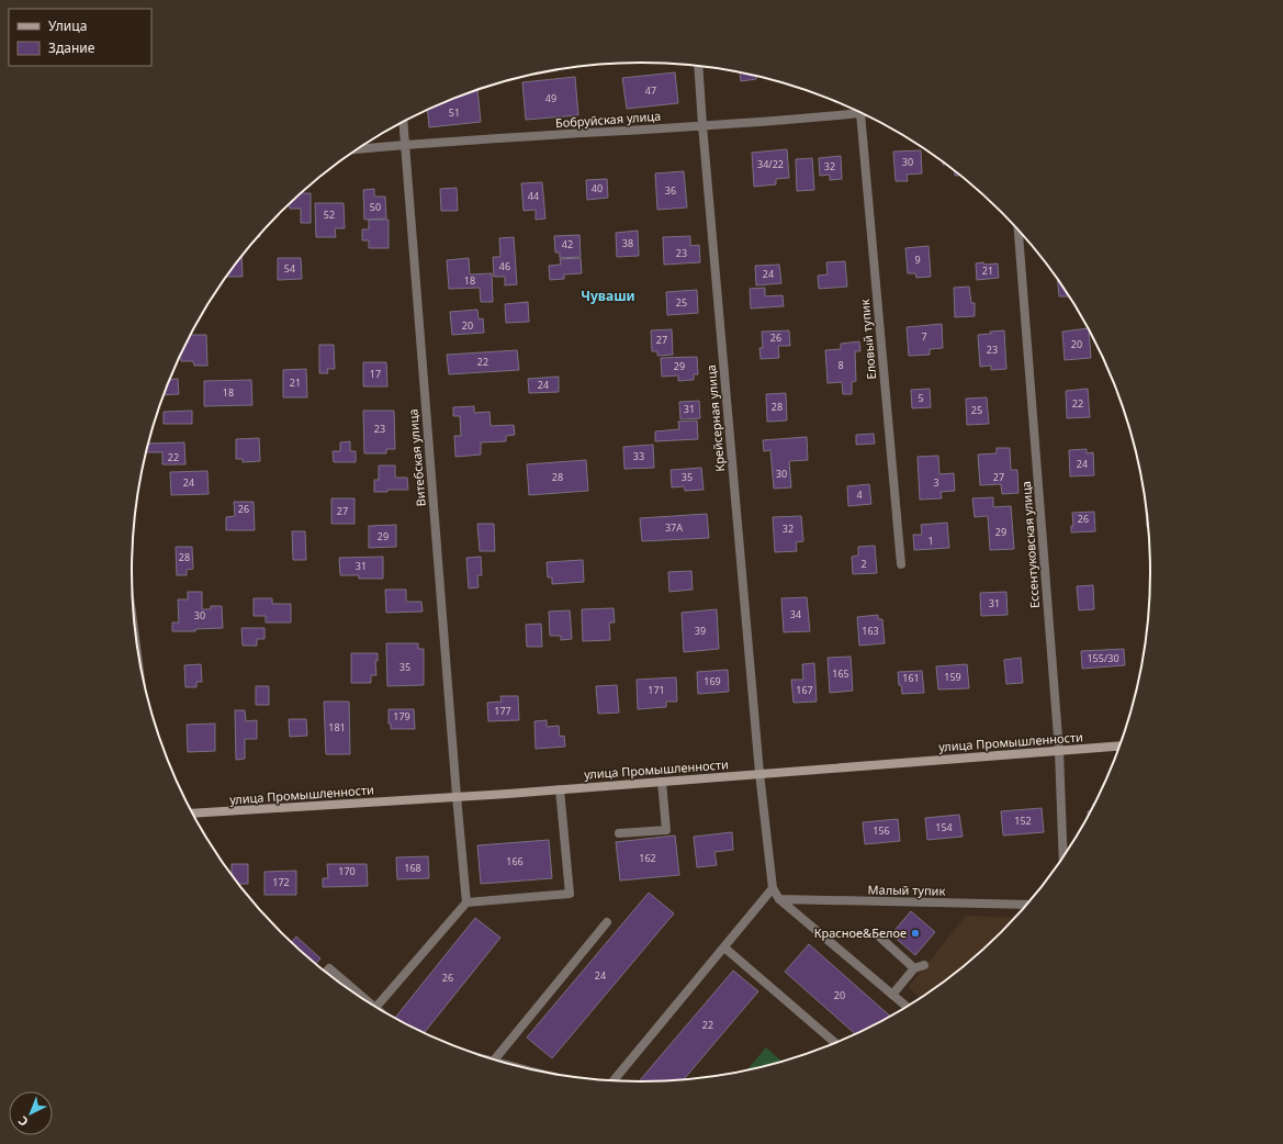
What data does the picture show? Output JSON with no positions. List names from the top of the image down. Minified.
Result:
{"streets":{"main road":["улица Промышленности"],"street":["Бобруйская улица","Еловый тупик","Крейсерная улица","Витебская улица","Ессентуковская улица","Малый тупик"]},"crossings":[["Бобруйская улица","Еловый тупик"],["Бобруйская улица","Крейсерная улица"],["Бобруйская улица","Витебская улица"],["Крейсерная улица","улица Промышленности"],["Витебская улица","улица Промышленности"],["Ессентуковская улица","улица Промышленности"]],"districts":["Чуваши"],"places":["Красное&Белое"],"house_numbers":["47","49","51","30","34/22","32","40","36","44","50","52","38","42","23","9","46","54","21","24","18","25","20","7","26","27","20","23","22","8","29","17","21","24","18","5","22","28","31","25","23","33","22","24","30","28","35","27","24","3","4","26","27","26","37А","32","29","29","1","28","2","31","31","34","30","39","163","155/30","35","165","159","161","169","171","167","177","179","181","152","154","156","162","166","168","170","172","24","26","20","22"],"legend":["Улица","Здание"],"north":"bottom left"}
